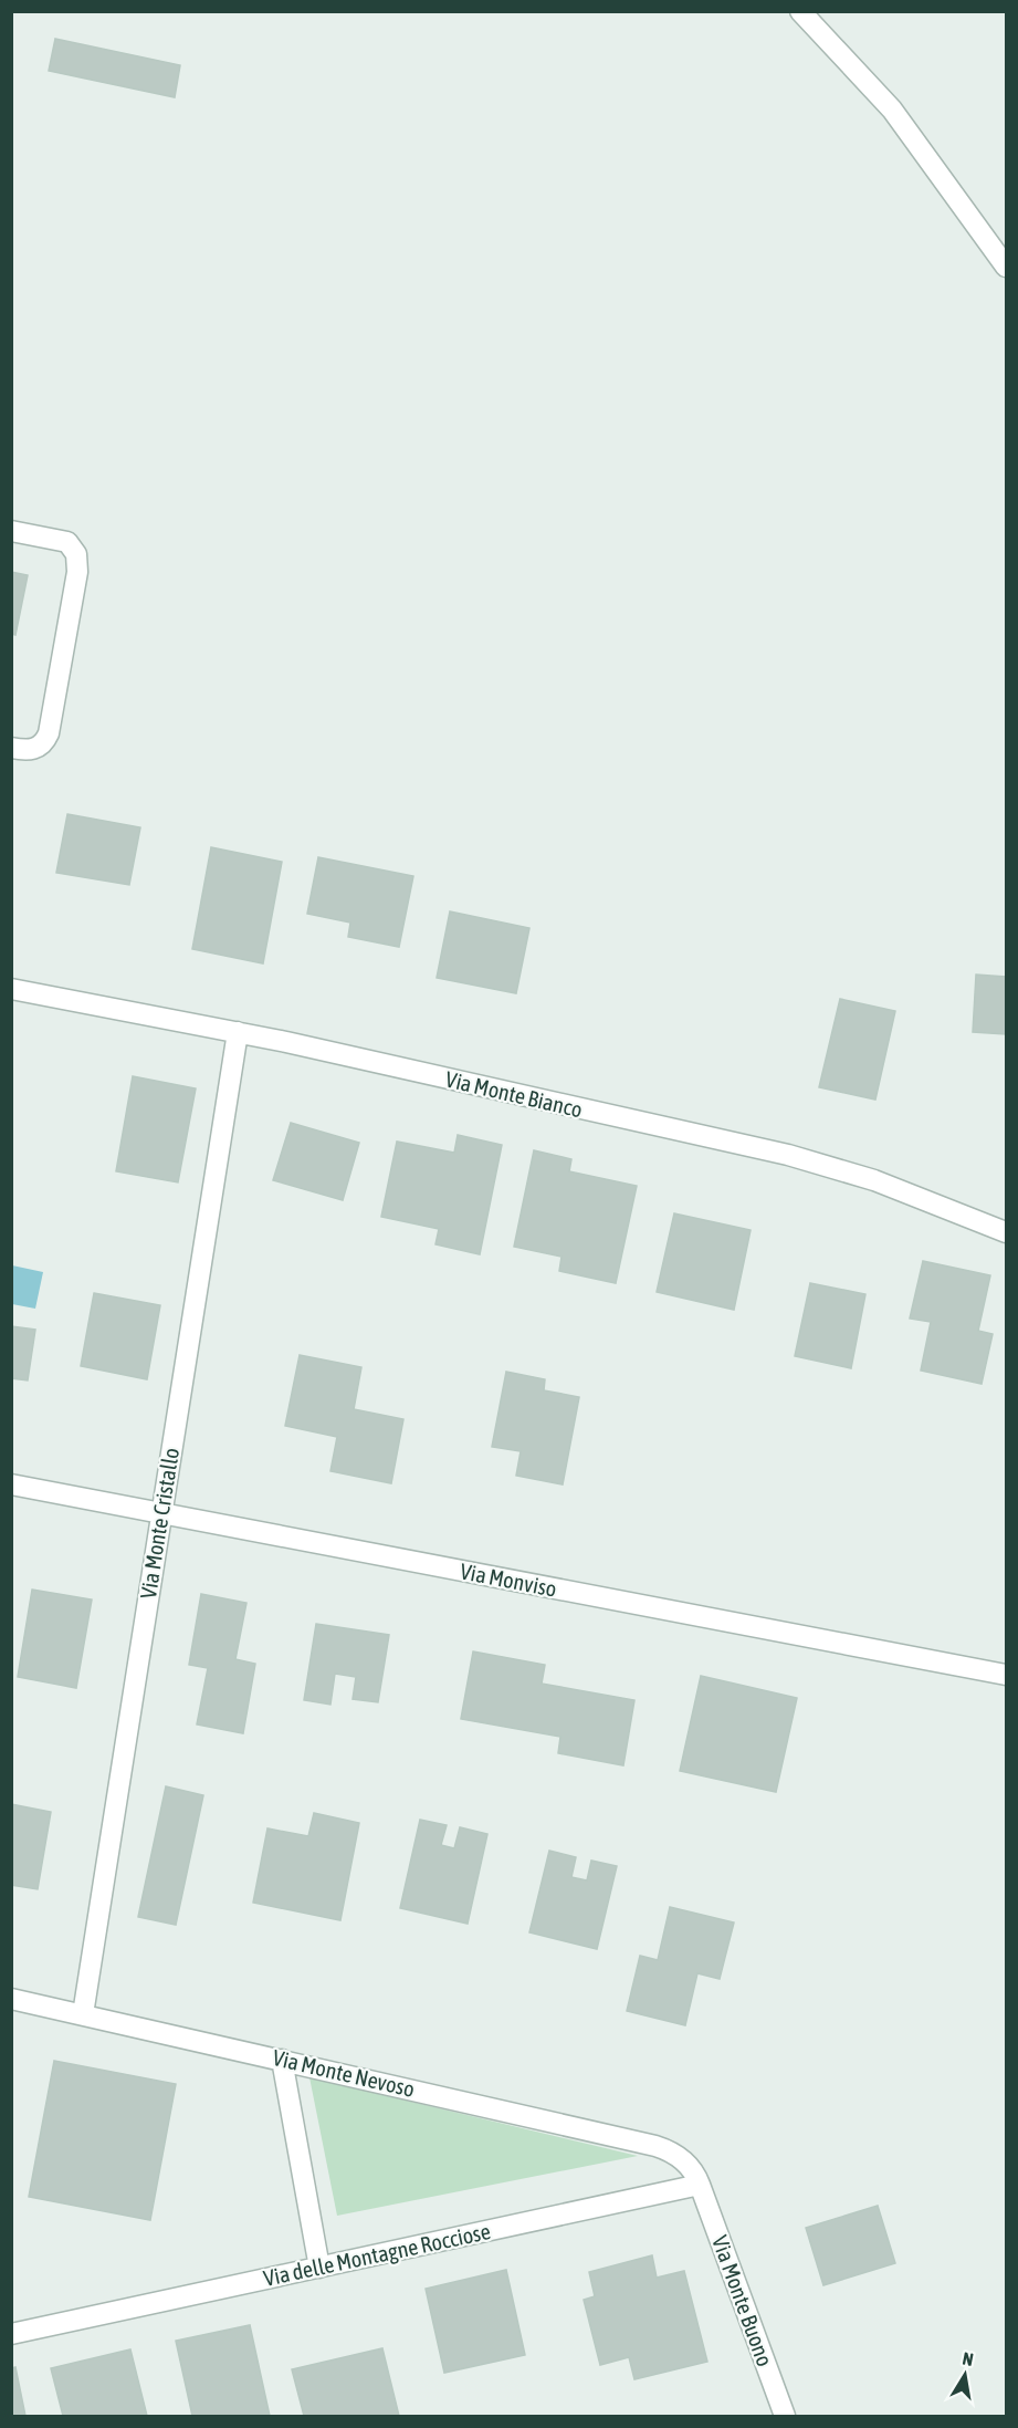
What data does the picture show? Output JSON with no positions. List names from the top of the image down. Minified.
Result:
{"streets":{"street":["Via Monte Bianco","Via Monte Cristallo","Via Monviso","Via Monte Nevoso","Via delle Montagne Rocciose","Via Monte Buono"]},"crossings":[["Via Monte Bianco","Via Monte Cristallo"],["Via Monte Cristallo","Via Monviso"],["Via Monte Cristallo","Via Monte Nevoso"],["Via Monte Nevoso","Via delle Montagne Rocciose"],["Via Monte Nevoso","Via Monte Buono"],["Via delle Montagne Rocciose","Via Monte Buono"]],"north":"top"}
